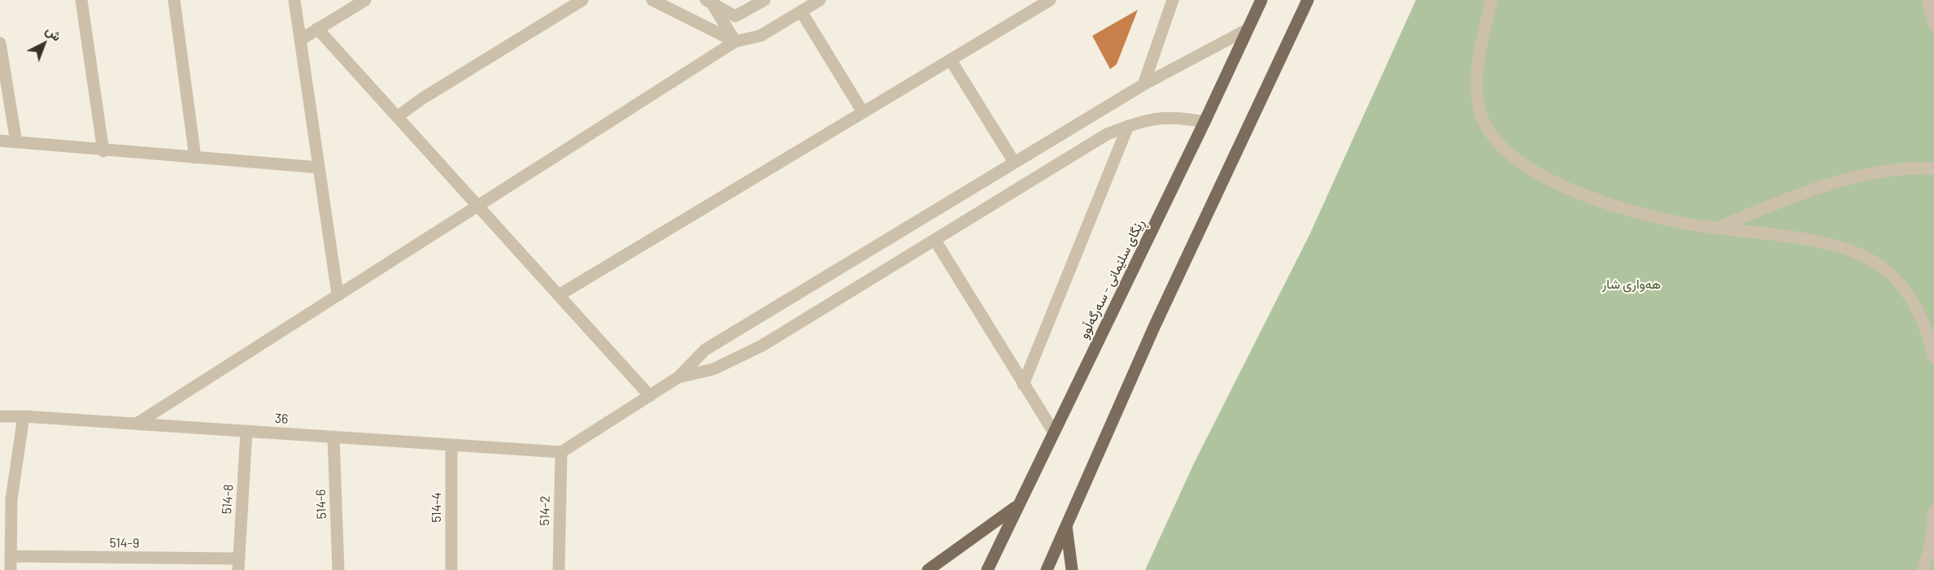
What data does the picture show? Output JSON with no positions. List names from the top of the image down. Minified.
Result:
{"streets":{"main road":["ڕێگای سلێمانی - سەرگەڵوو"],"street":["36","514-8","514-6","514-4","514-2","514-9"]},"crossings":[["36","514-8"],["36","514-6"],["36","514-4"],["36","514-2"],["514-8","514-9"]],"parks":["هەواری شار"],"north":"top right"}
